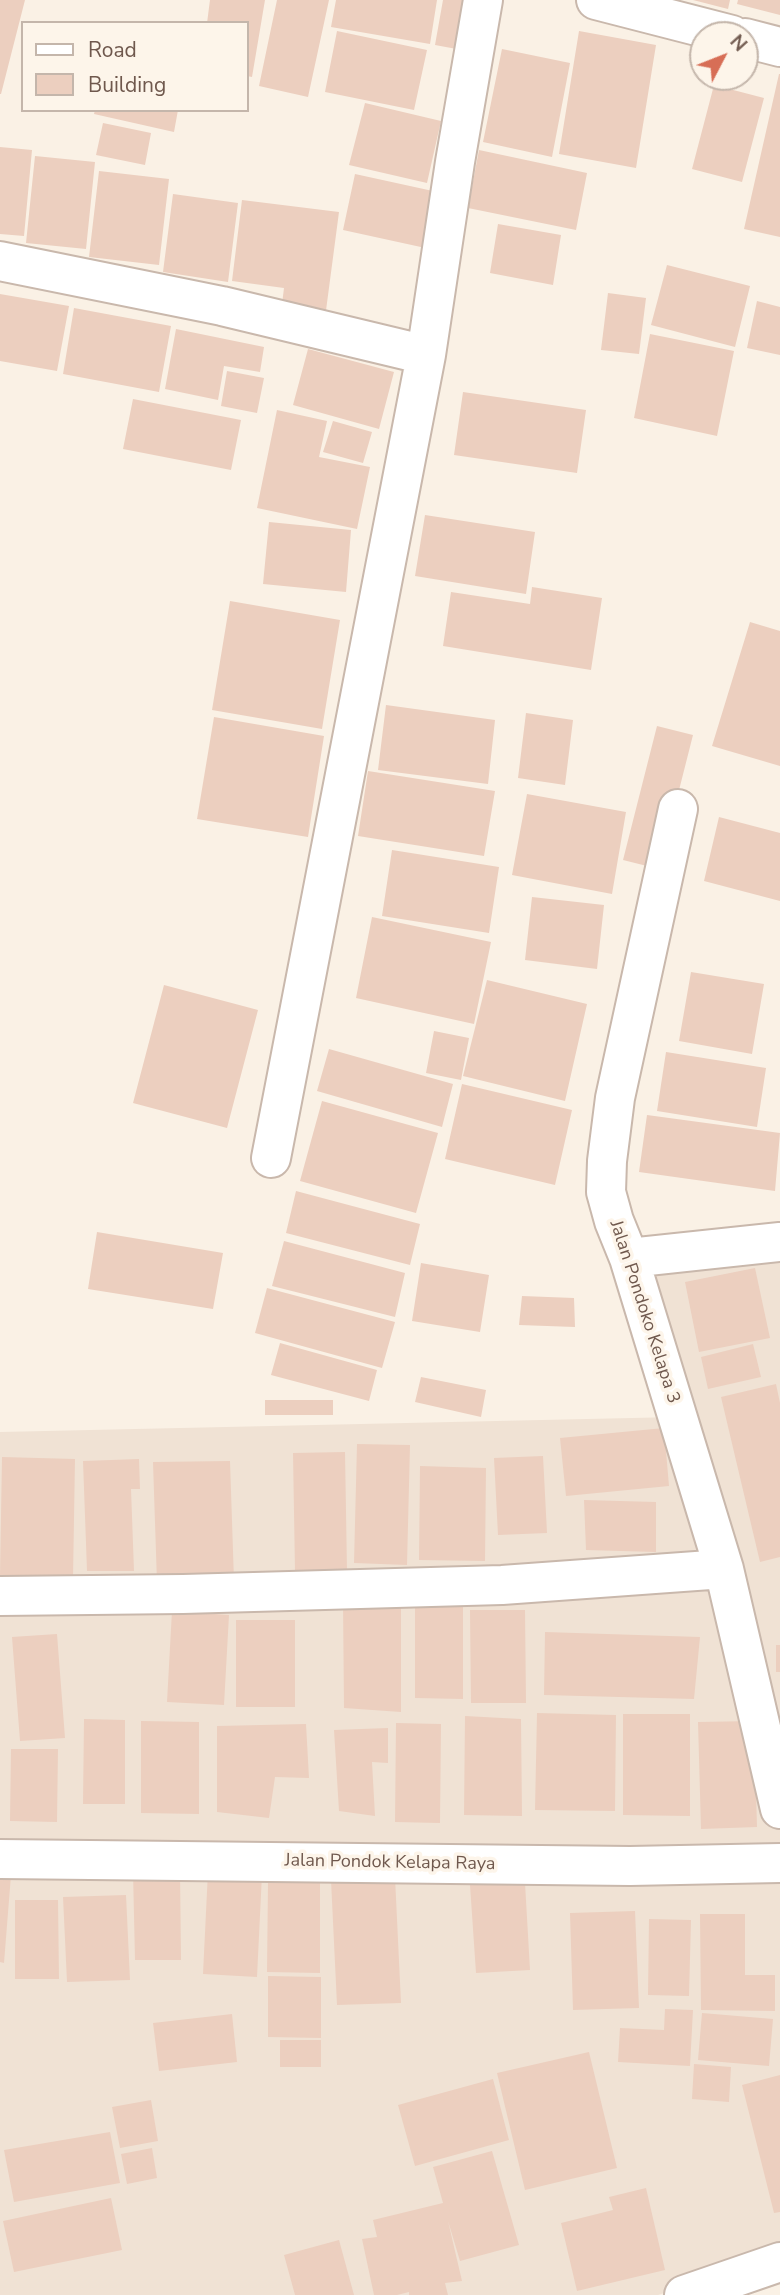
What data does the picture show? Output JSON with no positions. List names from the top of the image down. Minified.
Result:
{"streets":{"street":["Jalan Pondoko Kelapa 3","Jalan Pondok Kelapa Raya"]},"legend":["Road","Building"],"north":"top right"}
